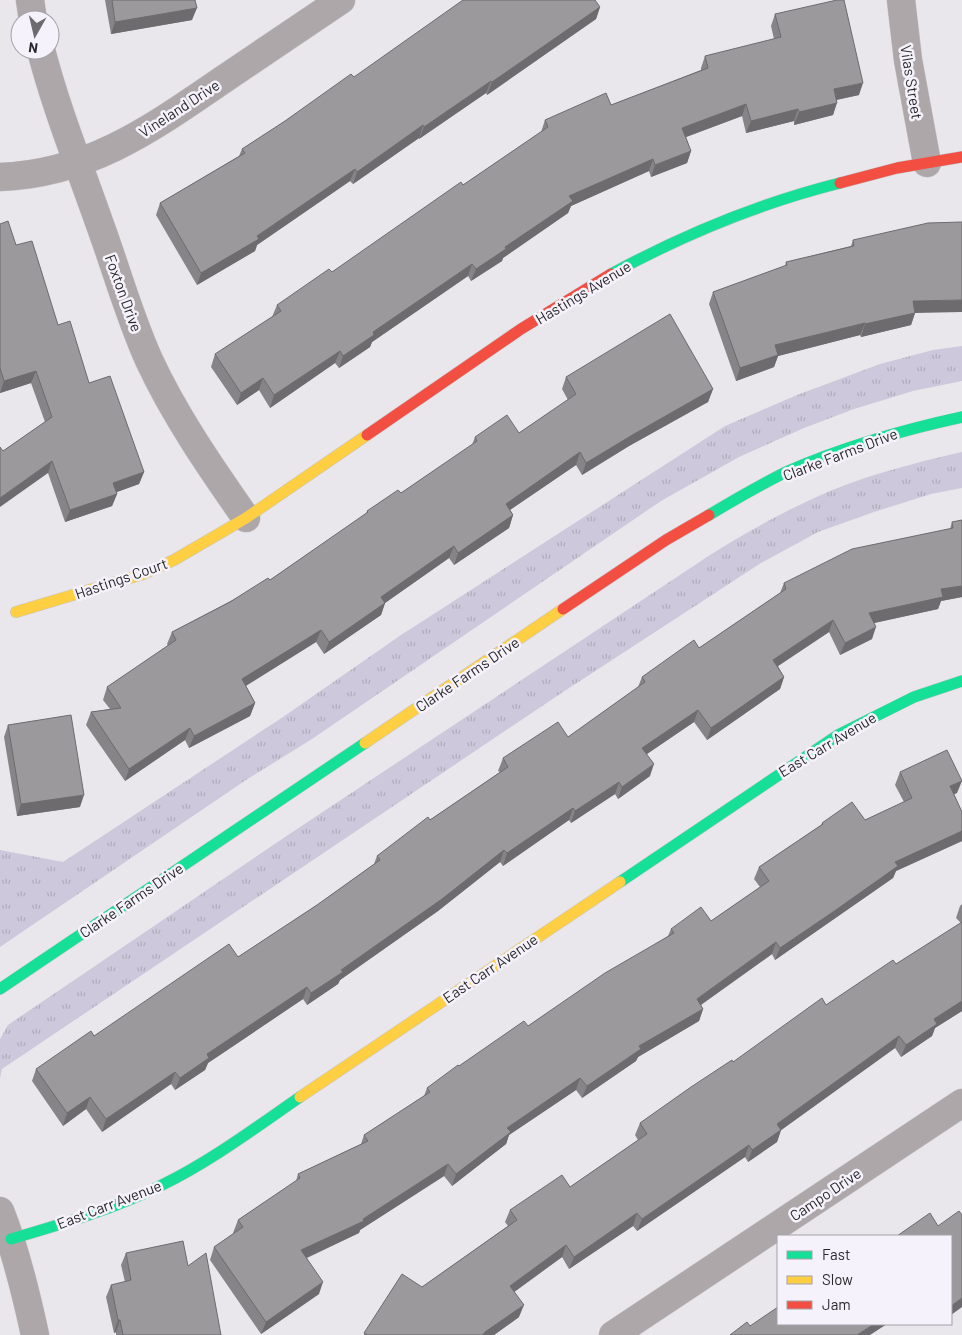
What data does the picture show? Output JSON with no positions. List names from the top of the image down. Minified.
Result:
{"streets":{"street":["Vilas Street","Vineland Drive","Hastings Avenue","Foxton Drive","Clarke Farms Drive","Hastings Court","East Carr Avenue","Campo Drive"]},"crossings":[["Vilas Street","Hastings Avenue"],["Vineland Drive","Foxton Drive"],["Hastings Avenue","Foxton Drive"],["Hastings Avenue","Hastings Court"],["Foxton Drive","Hastings Court"]],"legend":["Fast","Slow","Jam"],"north":"bottom"}
